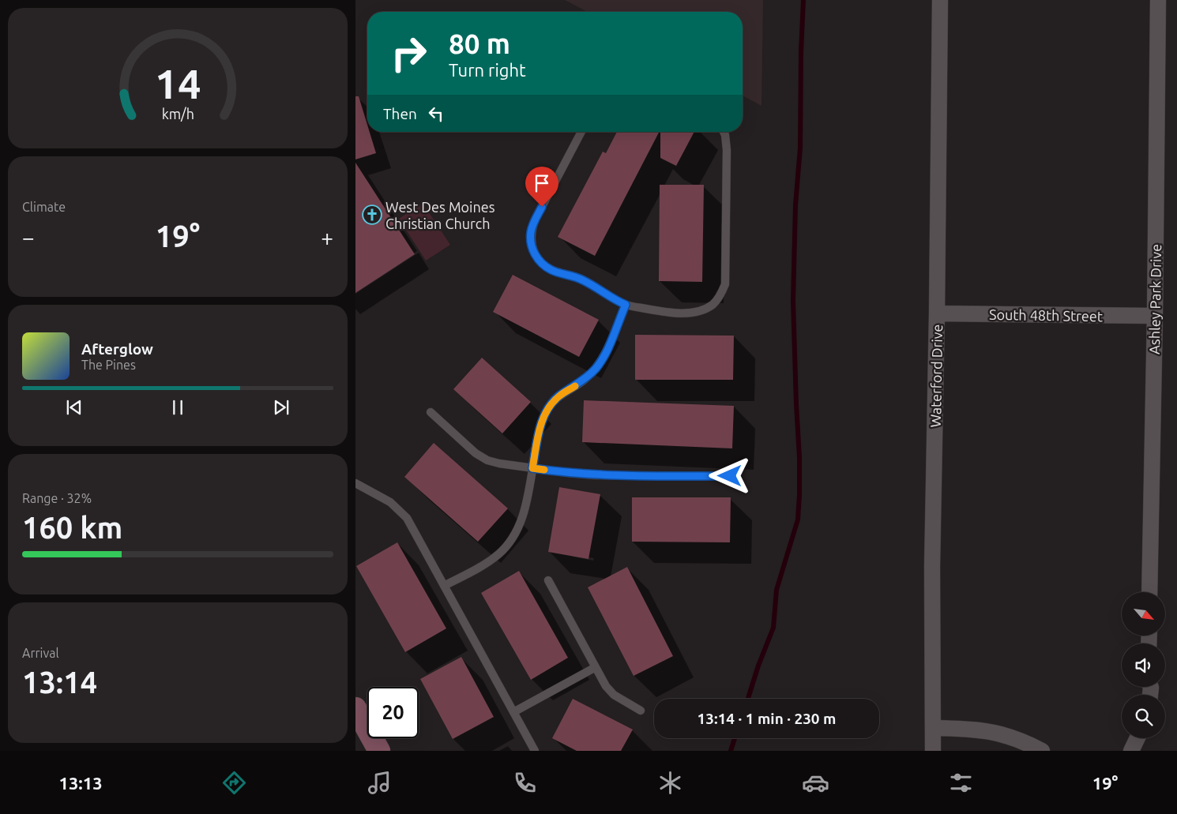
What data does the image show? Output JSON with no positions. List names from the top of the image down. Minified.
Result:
{"streets":{"street":["Ashley Park Drive","South 48th Street","Waterford Drive"]},"crossings":[["Ashley Park Drive","South 48th Street"],["South 48th Street","Waterford Drive"]],"places":{"church":["West Des Moines Christian Church"]},"north":"bottom right","page":{"turn":["80 m","Turn right"],"then":"Then","tile":["Climate",["Range · 32%","160 km"],["Arrival","13:14"]],"heat":["−","19°","+"],"song":["Afterglow","The Pines"],"limit":"20","trip":"13:14 · 1 min · 230 m","tabs":["13:13","19°"],"gauge":["14","km/h"]}}
